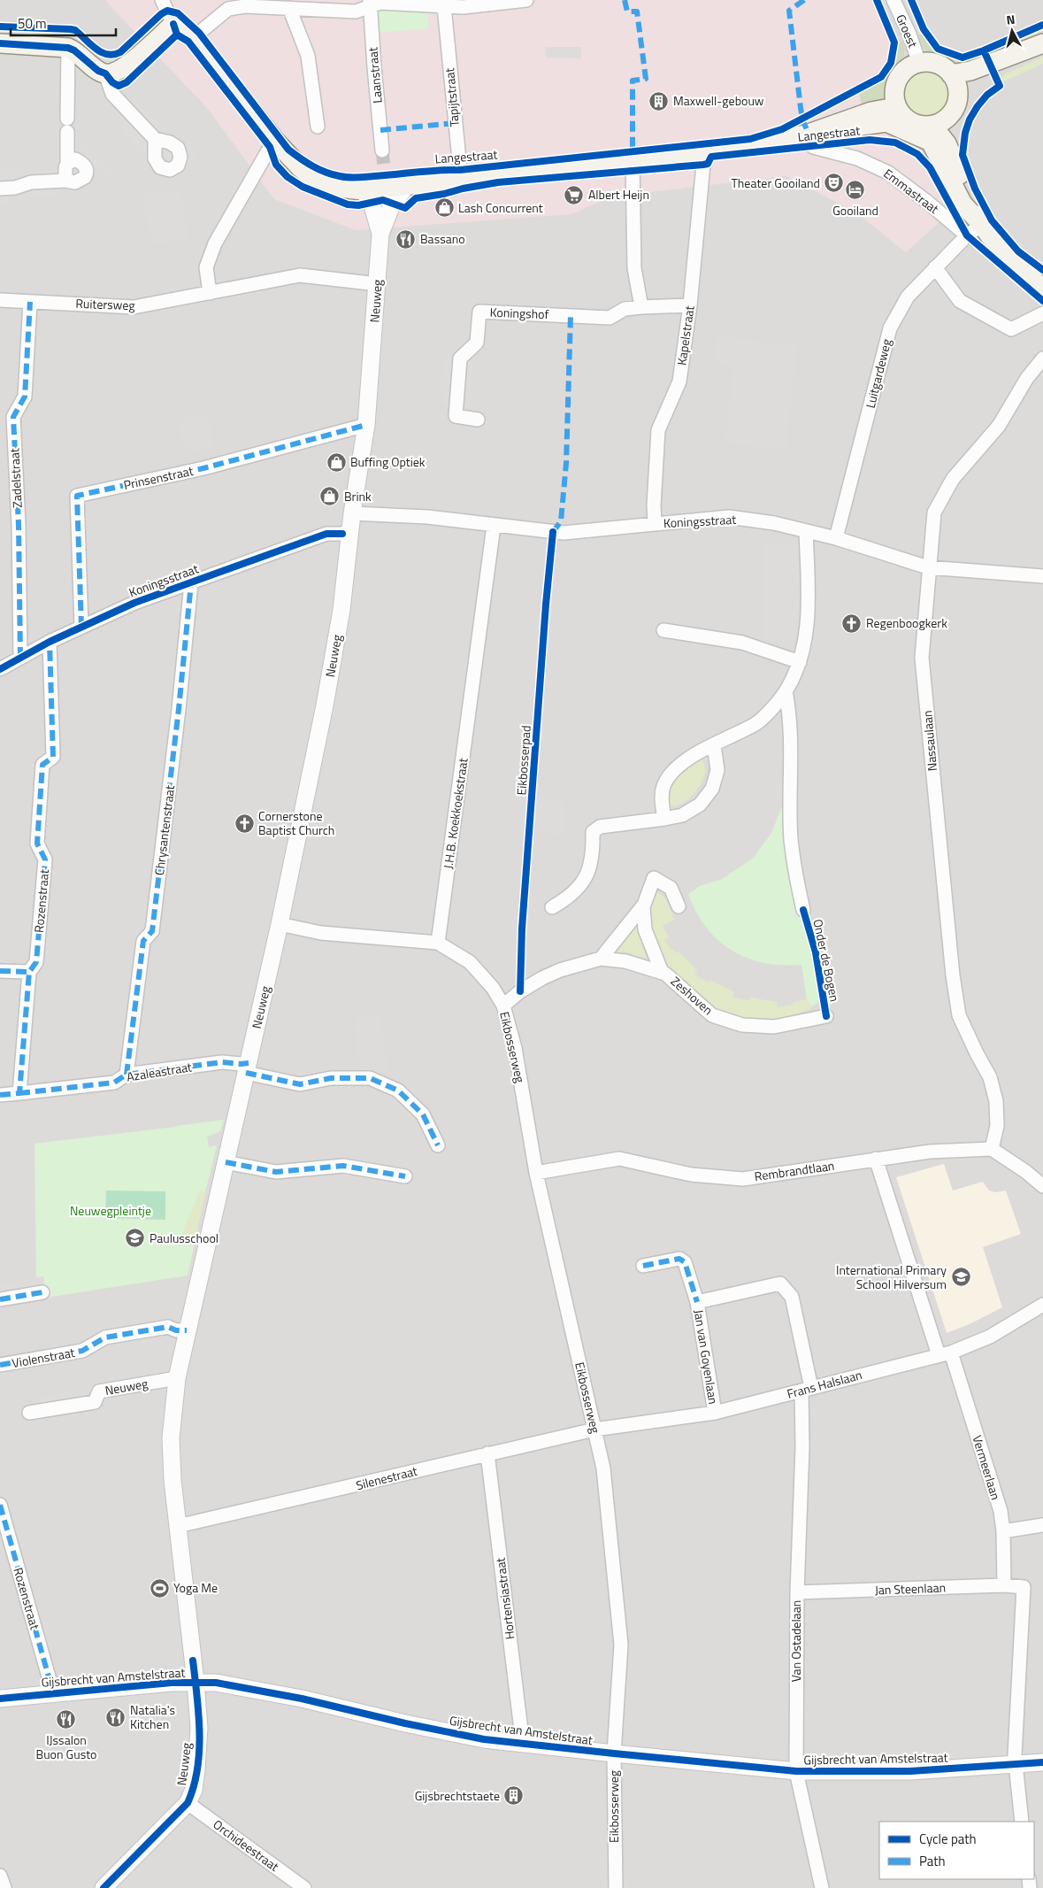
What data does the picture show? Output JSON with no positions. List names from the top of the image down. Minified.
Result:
{"streets":{"main road":["Langestraat","Emmastraat"],"street":["Groest","Laanstraat","Tapijtstraat","Neuweg","Ruitersweg","Koningshof","Kapelstraat","Luitgardeweg","Zadelstraat","Prinsenstraat","Koningsstraat","Nassaulaan","J.H.B. Koekkoekstraat","Chrysantenstraat","Rozenstraat","Onder de Bogen","Zeshoven","Eikbosserweg","Azaleastraat","Rembrandtlaan","Jan van Goyenlaan","Violenstraat","Frans Halslaan","Vermeerlaan","Silenestraat","Jan Steenlaan","Hortensiastraat","Van Ostadelaan","Gijsbrecht van Amstelstraat","Orchideestraat"],"cycle path":["Eikbosserpad"]},"crossings":[["Groest","Langestraat"],["Groest","Emmastraat"],["Tapijtstraat","Langestraat"],["Langestraat","Emmastraat"],["Langestraat","Neuweg"],["Langestraat","Kapelstraat"],["Emmastraat","Luitgardeweg"],["Neuweg","Ruitersweg"],["Neuweg","Prinsenstraat"],["Neuweg","Koningsstraat"],["Neuweg","Azaleastraat"],["Neuweg","Violenstraat"],["Neuweg","Silenestraat"],["Neuweg","Gijsbrecht van Amstelstraat"],["Neuweg","Orchideestraat"],["Ruitersweg","Zadelstraat"],["Koningshof","Kapelstraat"],["Kapelstraat","Koningsstraat"],["Luitgardeweg","Koningsstraat"],["Zadelstraat","Koningsstraat"],["Prinsenstraat","Koningsstraat"],["Koningsstraat","Nassaulaan"],["Koningsstraat","J.H.B. Koekkoekstraat"],["Koningsstraat","Chrysantenstraat"],["Koningsstraat","Rozenstraat"],["Nassaulaan","Rembrandtlaan"],["J.H.B. Koekkoekstraat","Eikbosserweg"],["Chrysantenstraat","Azaleastraat"],["Rozenstraat","Azaleastraat"],["Rozenstraat","Gijsbrecht van Amstelstraat"],["Zeshoven","Eikbosserweg"],["Eikbosserweg","Rembrandtlaan"],["Eikbosserweg","Frans Halslaan"],["Eikbosserweg","Silenestraat"],["Eikbosserweg","Gijsbrecht van Amstelstraat"],["Rembrandtlaan","Vermeerlaan"],["Jan van Goyenlaan","Frans Halslaan"],["Jan van Goyenlaan","Van Ostadelaan"],["Frans Halslaan","Vermeerlaan"],["Frans Halslaan","Silenestraat"],["Frans Halslaan","Van Ostadelaan"],["Vermeerlaan","Jan Steenlaan"],["Silenestraat","Hortensiastraat"],["Jan Steenlaan","Van Ostadelaan"],["Jan Steenlaan","Gijsbrecht van Amstelstraat"],["Hortensiastraat","Gijsbrecht van Amstelstraat"],["Van Ostadelaan","Gijsbrecht van Amstelstraat"]],"parks":["Neuwegpleintje"],"places":{"building":["Maxwell-gebouw","Gijsbrechtstaete"],"theatre":["Theater Gooiland"],"hotel":["Gooiland"],"supermarket":["Albert Heijn"],"shop":["Lash Concurrent","Buffing Optiek","Brink"],"restaurant":["Bassano","Natalia's Kitchen","IJssalon Buon Gusto"],"church":["Regenboogkerk","Cornerstone Baptist Church"],"school or university":["Paulusschool","International Primary School Hilversum"],"sports":["Yoga Me"]},"legend":["Cycle path","Path"],"scale_bar":"50 m","north":"top"}
